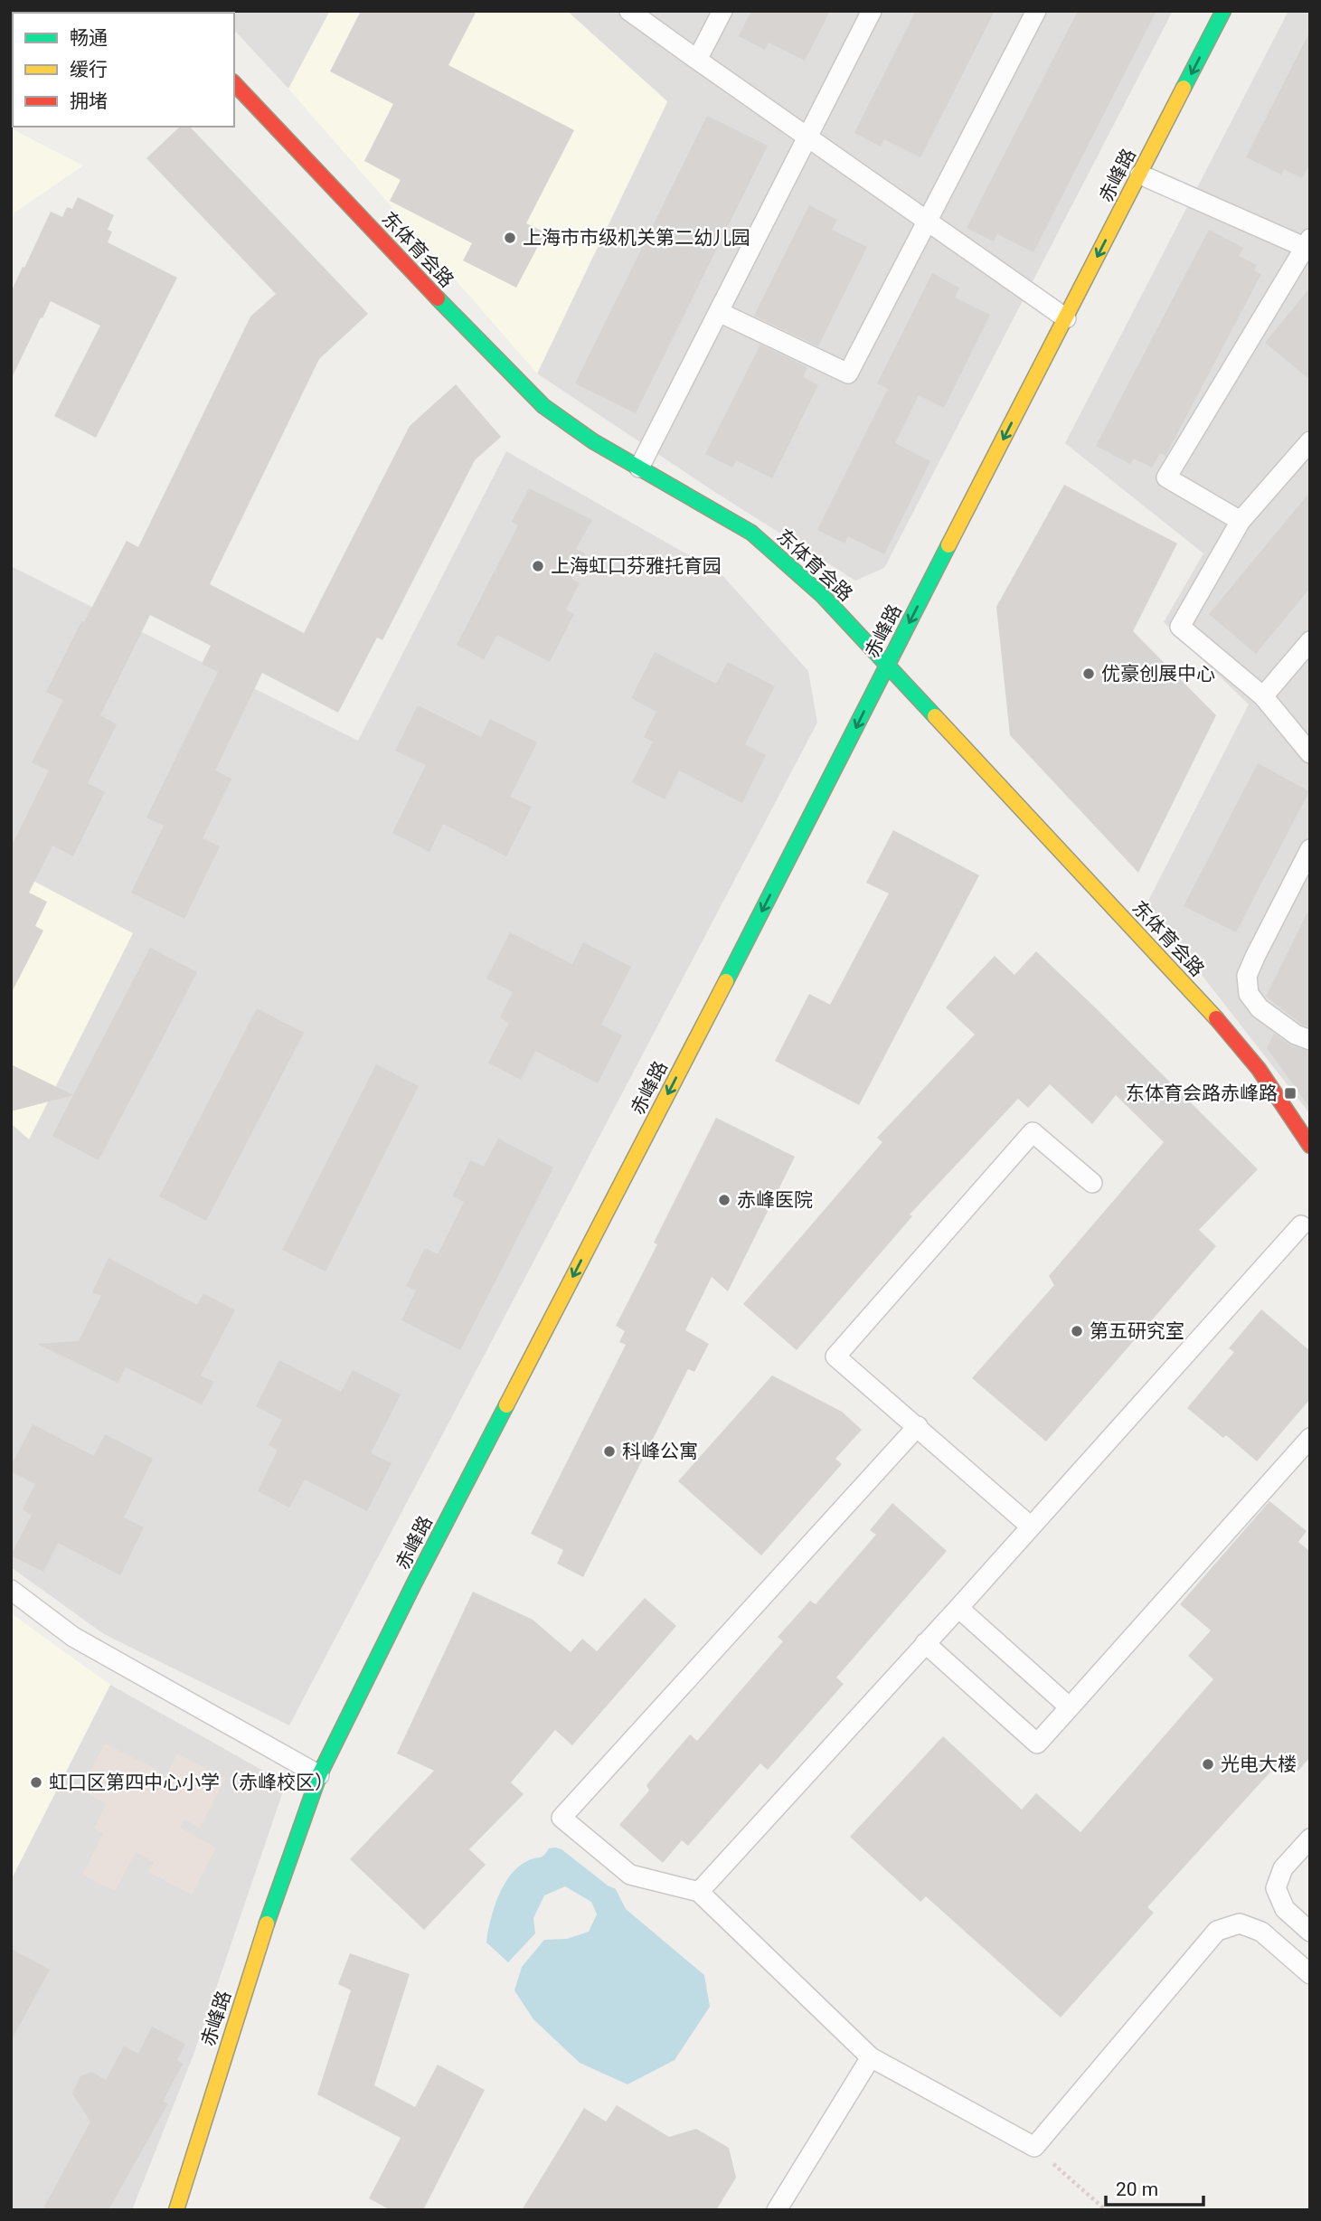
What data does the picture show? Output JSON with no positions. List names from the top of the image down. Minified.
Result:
{"streets":{"street":["赤峰路","东体育会路"]},"crossings":[["赤峰路","东体育会路"]],"one_way":["赤峰路"],"places":{"other":["上海市市级机关第二幼儿园","上海虹口芬雅托育园","优豪创展中心","赤峰医院","第五研究室","科峰公寓","光电大楼","虹口区第四中心小学（赤峰校区）"],"transit":["东体育会路赤峰路"]},"legend":["畅通","缓行","拥堵"],"scale_bar":"20 m"}
